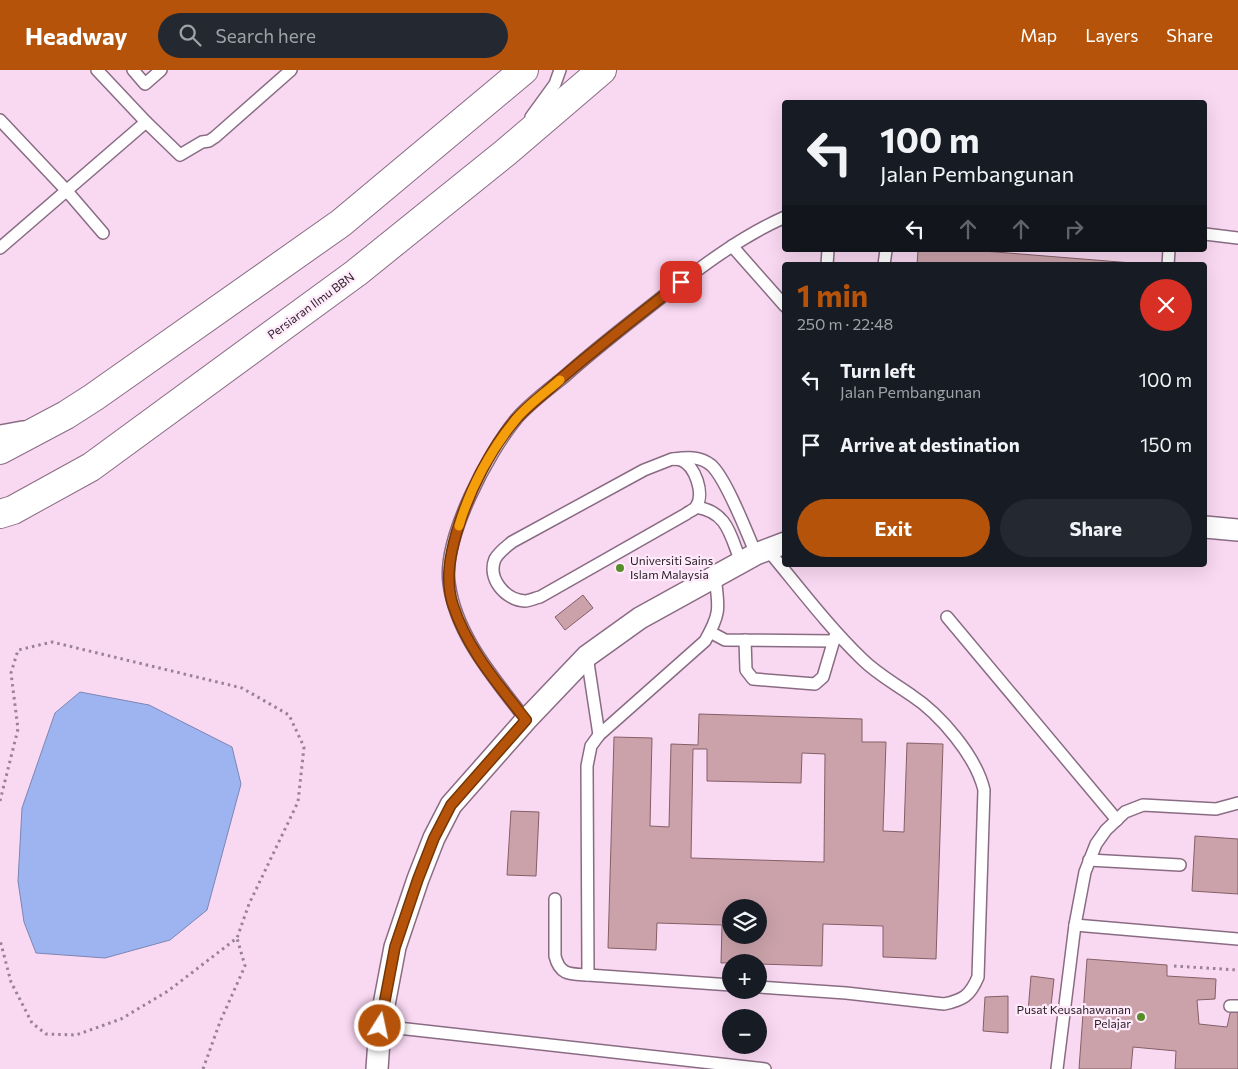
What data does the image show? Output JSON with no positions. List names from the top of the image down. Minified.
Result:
{"streets":{"street":["Persiaran Ilmu BBN"]},"places":["Universiti Sains Islam Malaysia","Pusat Keusahawanan Pelajar"],"page":{"header":"Headway","search":"Search here","nav":["Map","Layers","Share"],"turn":["100 m","Jalan Pembangunan"],"heading":["1 min","250 m · 22:48"],"list":[{"name":"Turn left","note":"Jalan Pembangunan","value":"100 m"},{"name":"Arrive at destination","value":"150 m"}],"buttons":["Exit","Share"],"map_buttons":["+","−"]}}
